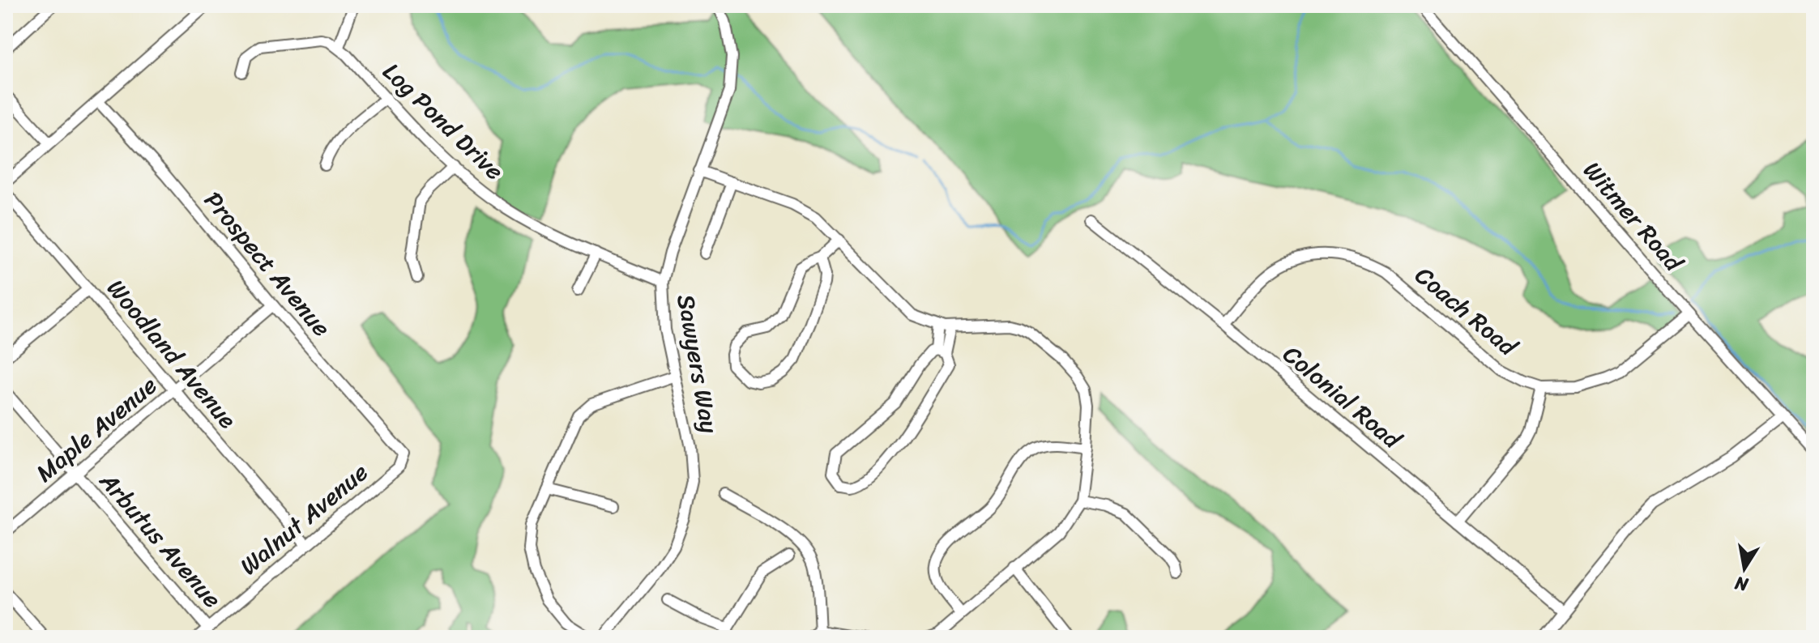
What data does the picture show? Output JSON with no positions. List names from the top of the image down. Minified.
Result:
{"streets":{"street":["Log Pond Drive","Witmer Road","Prospect Avenue","Coach Road","Woodland Avenue","Sawyers Way","Colonial Road","Maple Avenue","Walnut Avenue","Arbutus Avenue"]},"crossings":[["Log Pond Drive","Sawyers Way"],["Witmer Road","Coach Road"],["Prospect Avenue","Maple Avenue"],["Prospect Avenue","Walnut Avenue"],["Coach Road","Colonial Road"],["Woodland Avenue","Maple Avenue"],["Woodland Avenue","Walnut Avenue"],["Maple Avenue","Arbutus Avenue"],["Walnut Avenue","Arbutus Avenue"]],"north":"bottom"}
